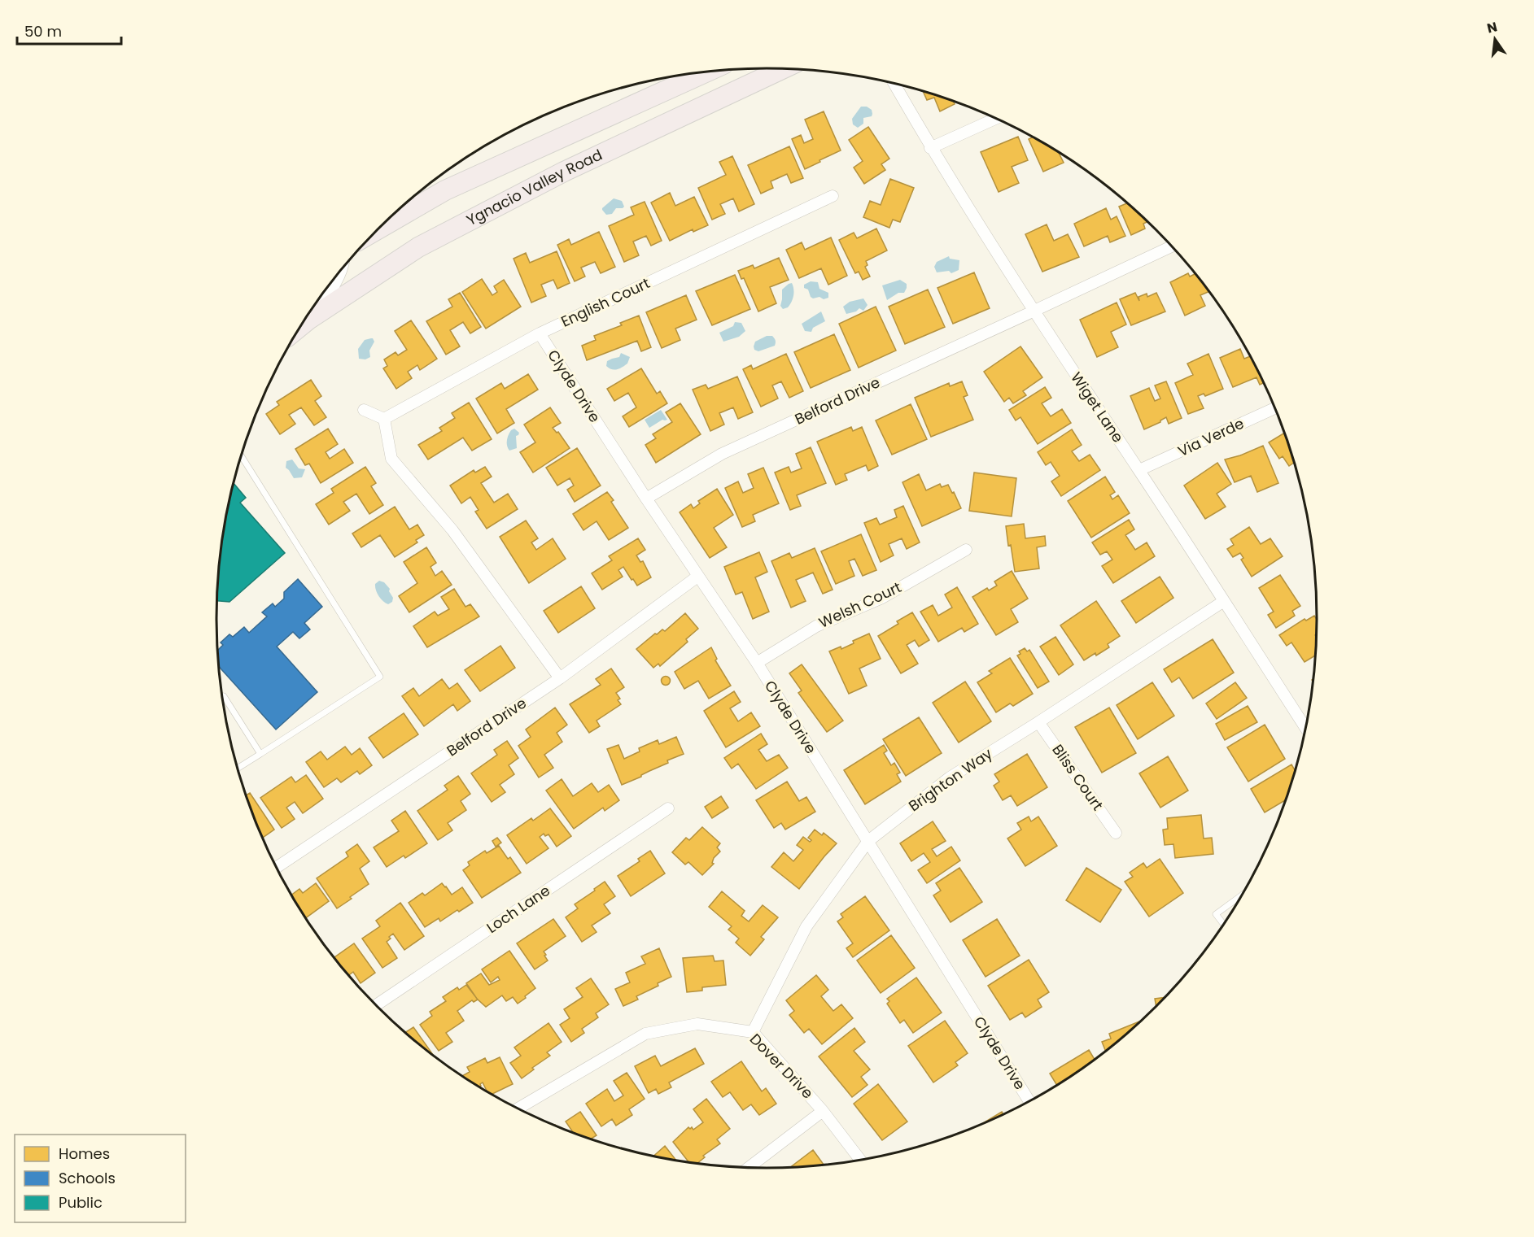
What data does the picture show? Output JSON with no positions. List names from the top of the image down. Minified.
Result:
{"streets":{"highway":["Ygnacio Valley Road"],"street":["English Court","Clyde Drive","Belford Drive","Wiget Lane","Via Verde","Welsh Court","Bliss Court","Brighton Way","Loch Lane","Dover Drive"]},"crossings":[["English Court","Clyde Drive"],["Clyde Drive","Belford Drive"],["Clyde Drive","Welsh Court"],["Clyde Drive","Brighton Way"],["Belford Drive","Wiget Lane"],["Wiget Lane","Via Verde"],["Wiget Lane","Brighton Way"],["Bliss Court","Brighton Way"],["Brighton Way","Dover Drive"]],"legend":["Homes","Schools","Public"],"scale_bar":"50 m","north":"top"}
